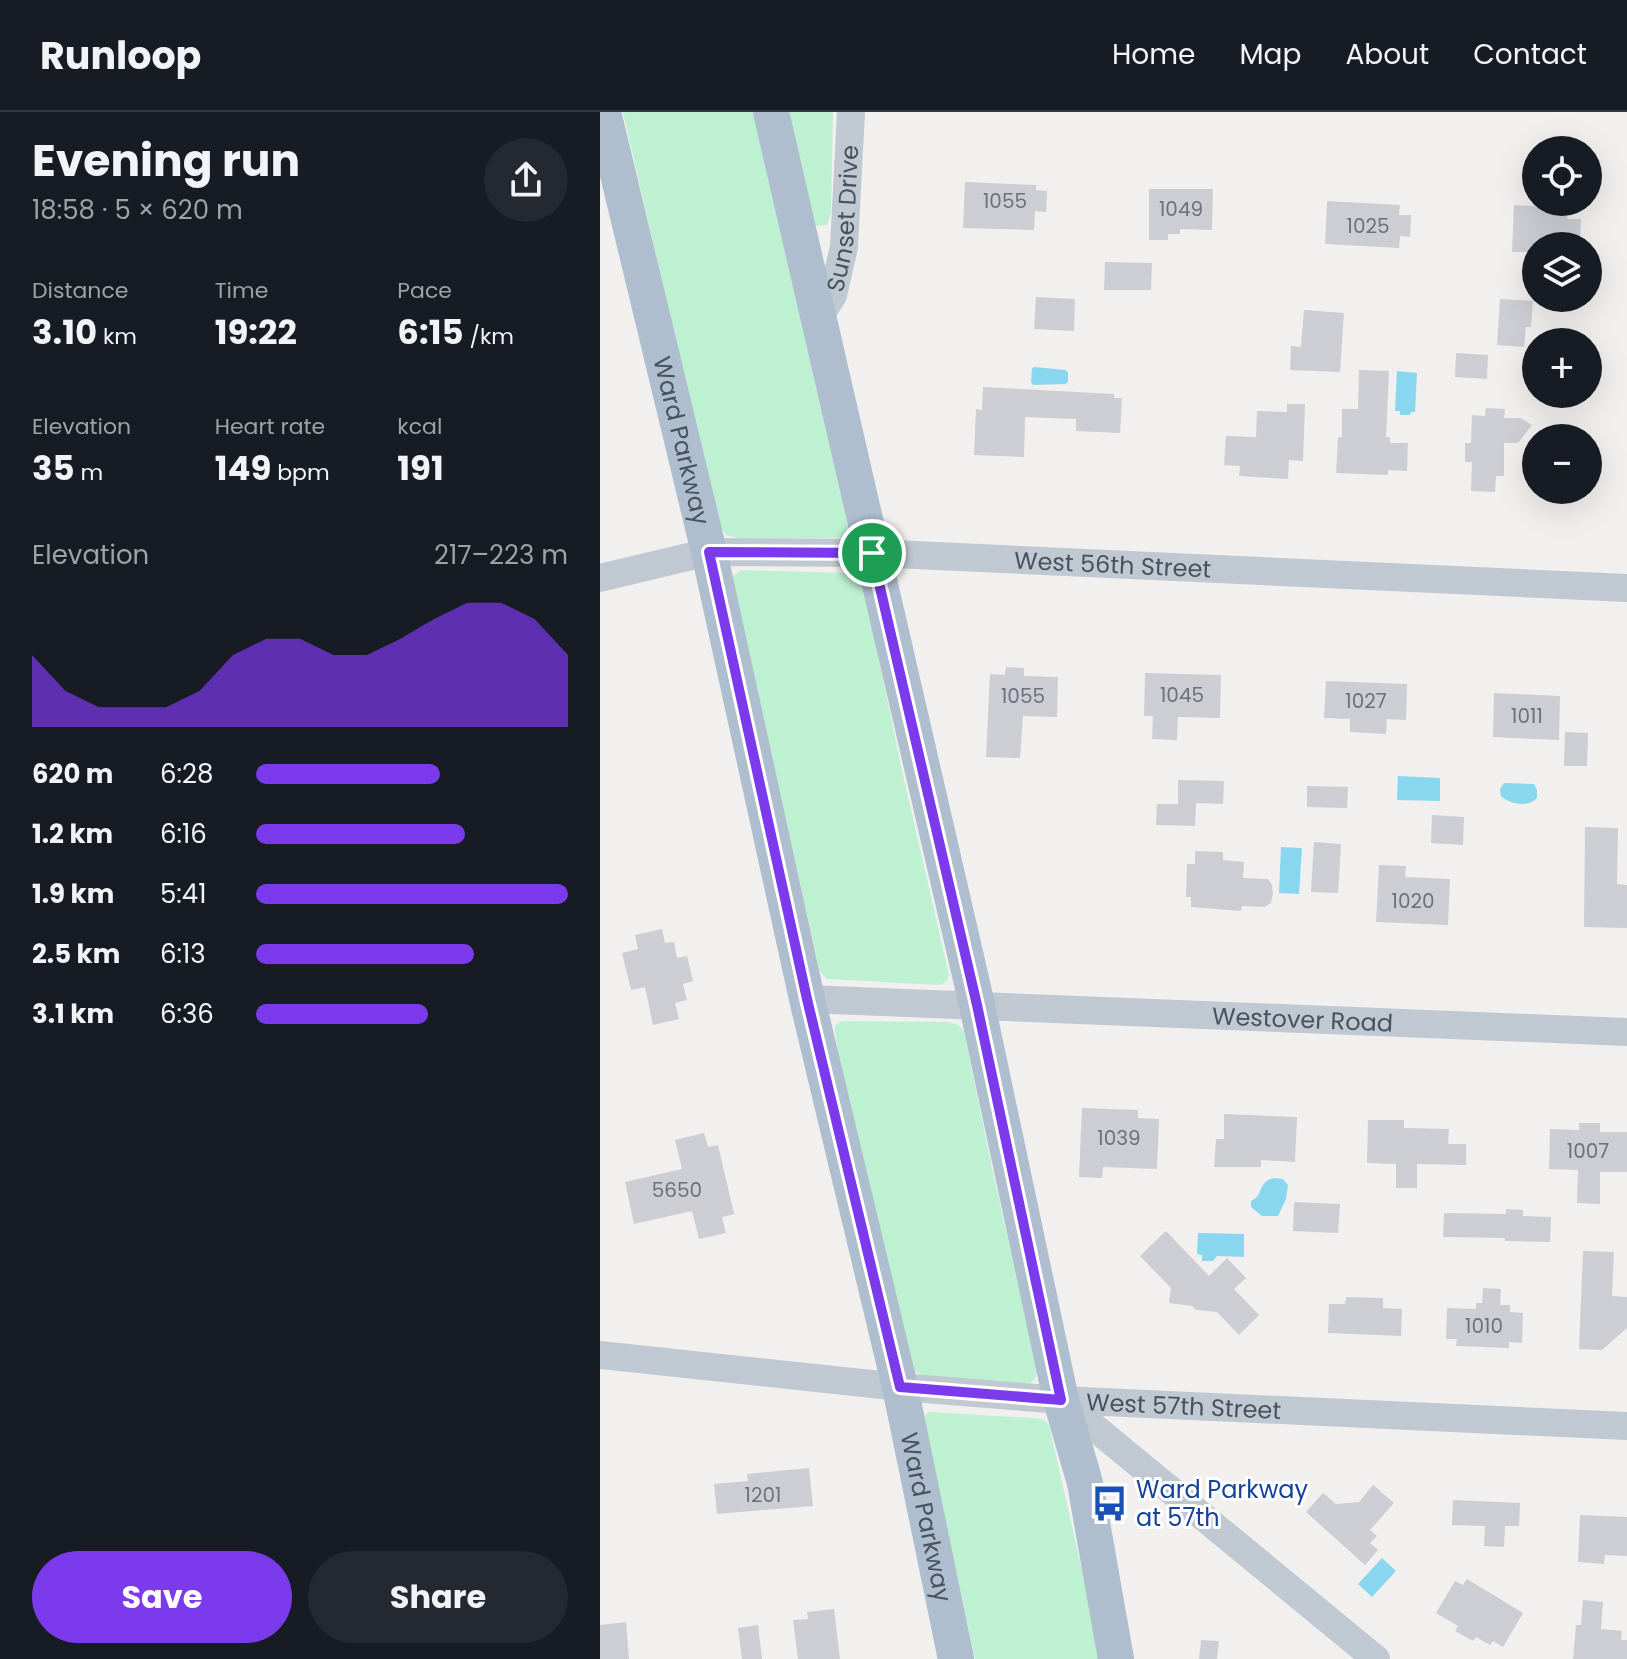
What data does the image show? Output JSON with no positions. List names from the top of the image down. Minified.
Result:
{"streets":{"main road":["Ward Parkway"],"street":["Sunset Drive","West 56th Street","Westover Road","West 57th Street"]},"crossings":[["Ward Parkway","West 56th Street"],["Ward Parkway","Westover Road"],["Ward Parkway","West 57th Street"]],"places":{"bus stop":["Ward Parkway at 57th"]},"house_numbers":["1055","1049","1025","1045","1055","1027","1011","1020","1039","1007","5650","1010","1201"],"page":{"header":"Runloop","nav":["Home","Map","About","Contact"],"heading":["Evening run","18:58 · 5 × 620 m"],"map_buttons":["+","−"],"stats":[["Distance","3.10 km"],["Time","19:22"],["Pace","6:15 /km"],["Elevation","35 m"],["Heart rate","149 bpm"],["kcal","191"]],"chart":["Elevation","217–223 m"],"list":[{"name":"620 m","note":"6:28"},{"name":"1.2 km","note":"6:16"},{"name":"1.9 km","note":"5:41"},{"name":"2.5 km","note":"6:13"},{"name":"3.1 km","note":"6:36"}],"buttons":["Save","Share"]}}
